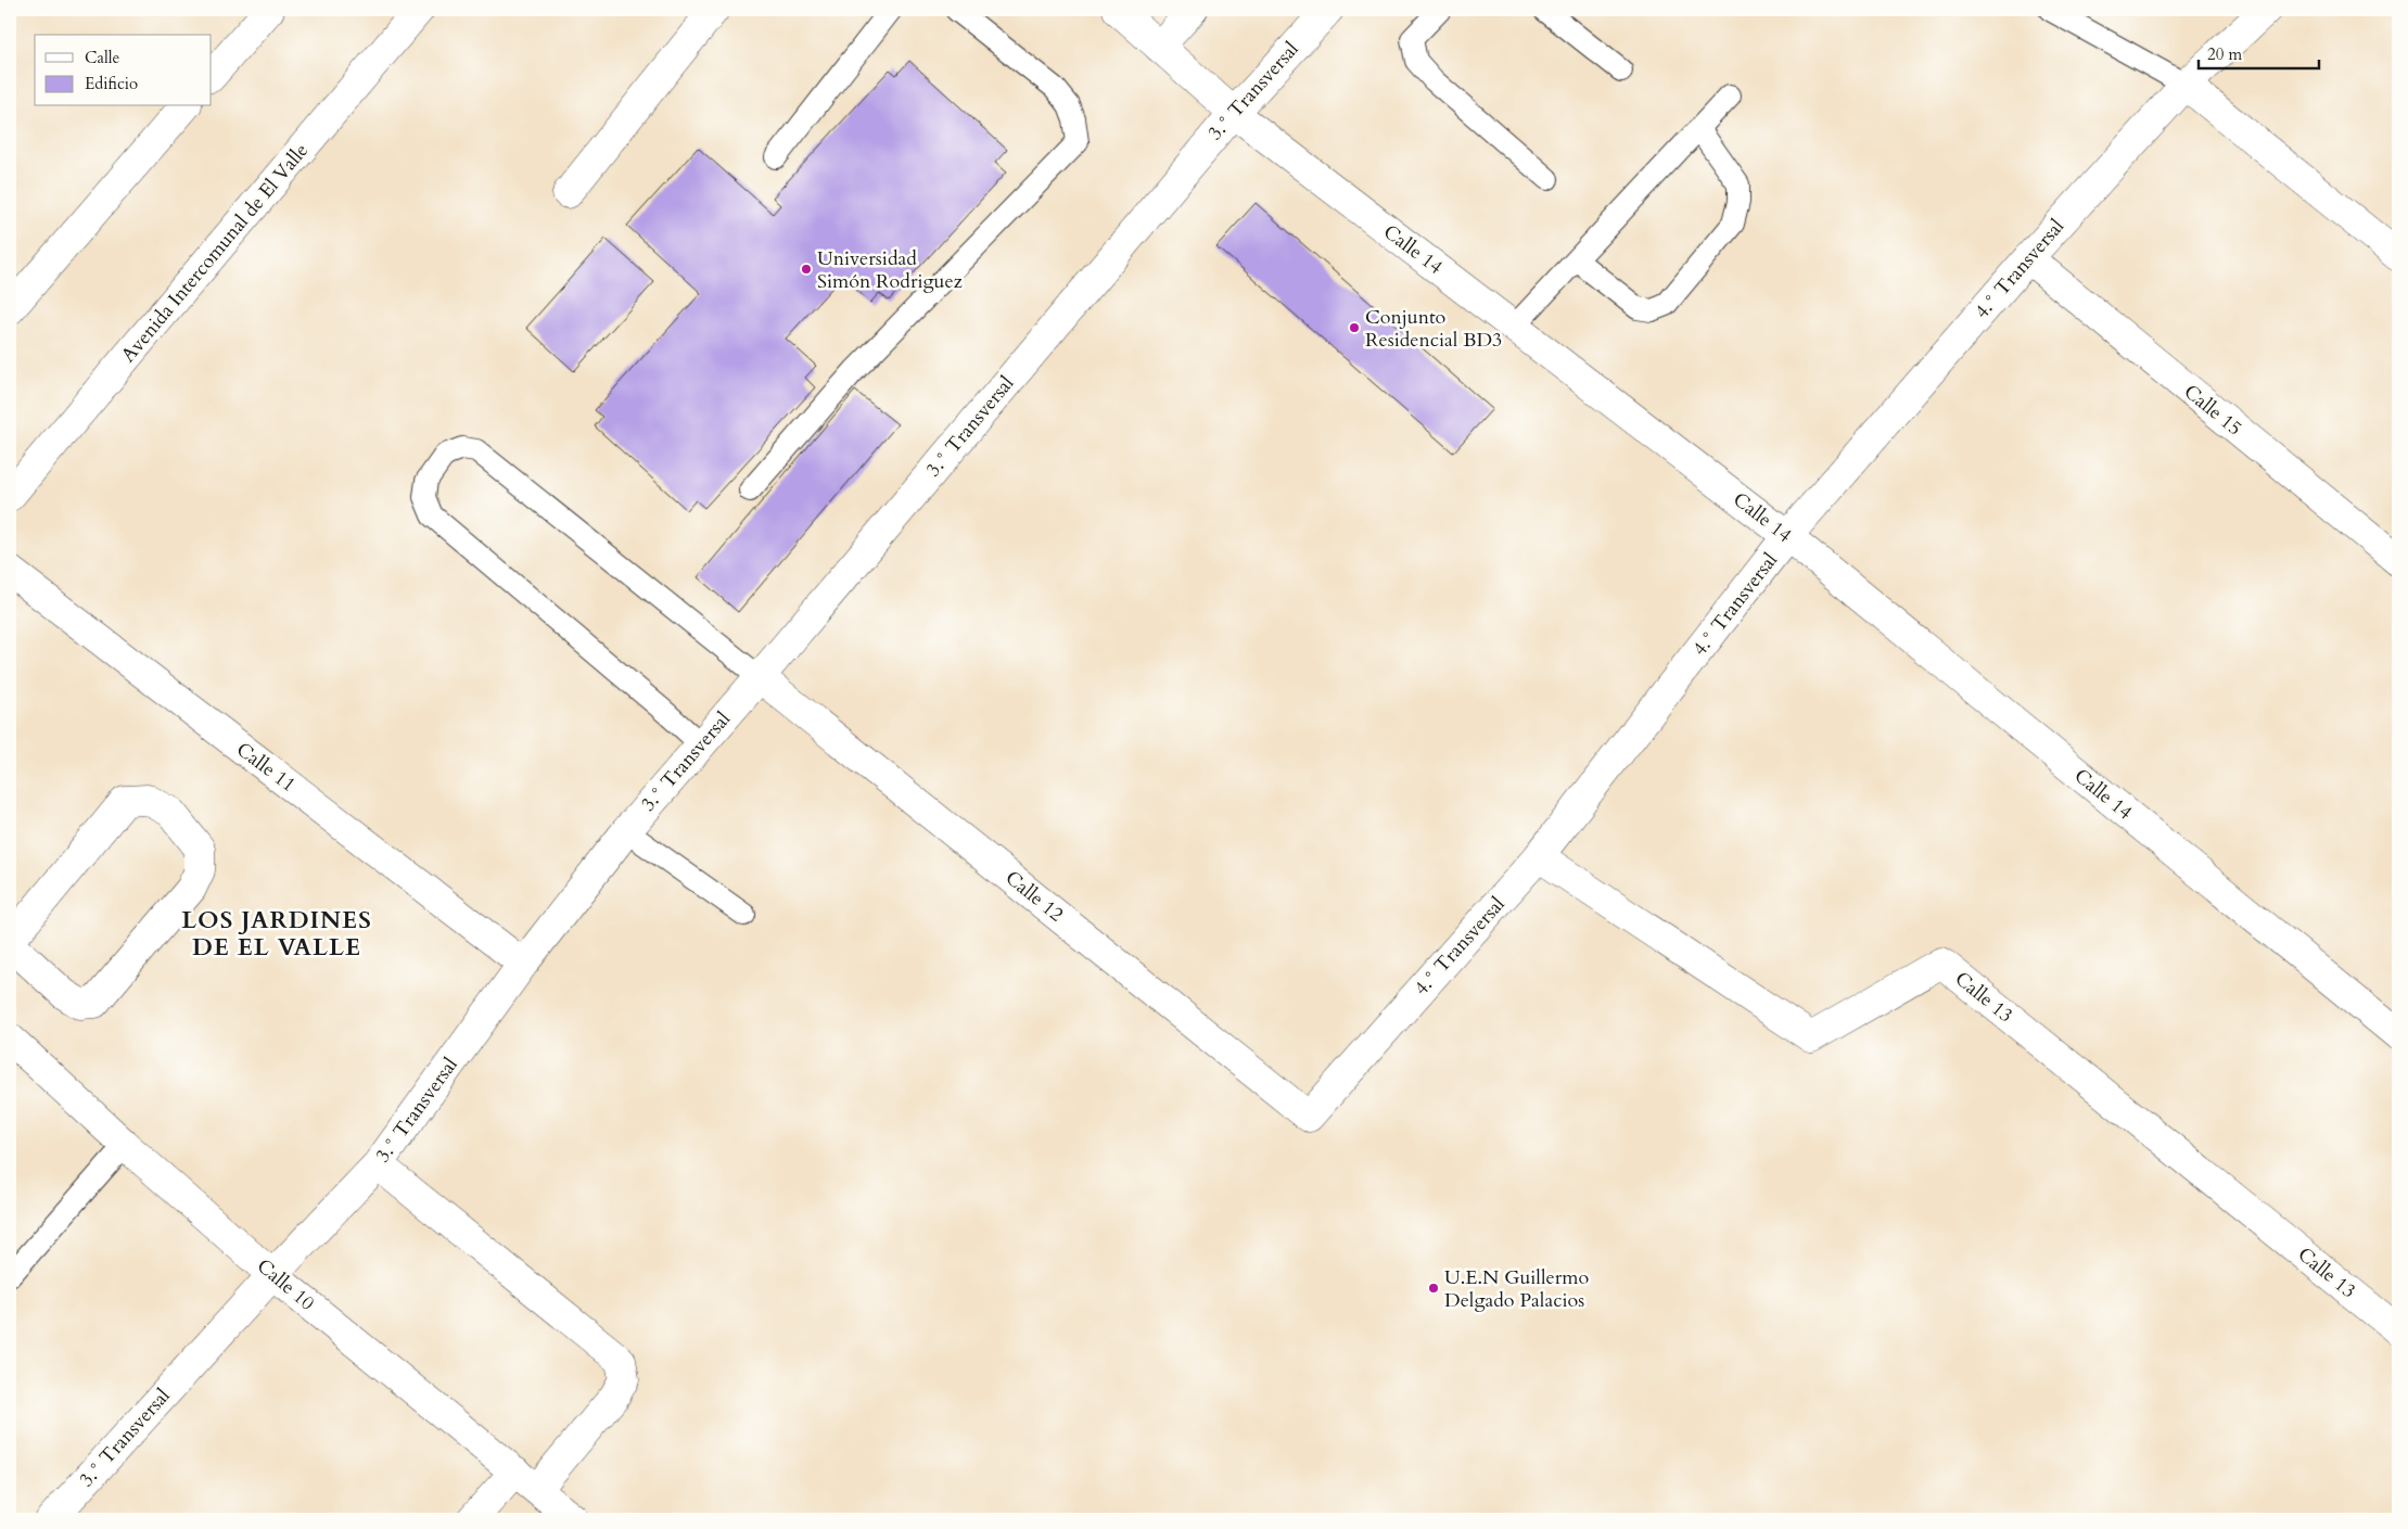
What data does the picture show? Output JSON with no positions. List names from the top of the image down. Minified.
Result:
{"streets":{"street":["3.° Transversal","Calle 14","Avenida Intercomunal de El Valle","4.° Transversal","Calle 15","Calle 11","Calle 12","Calle 13","Calle 10"]},"crossings":[["3.° Transversal","Calle 14"],["3.° Transversal","Calle 11"],["3.° Transversal","Calle 12"],["3.° Transversal","Calle 10"],["Calle 14","4.° Transversal"],["4.° Transversal","Calle 15"],["4.° Transversal","Calle 12"],["4.° Transversal","Calle 13"]],"districts":["LOS JARDINES DE EL VALLE"],"places":["Universidad Simón Rodriguez","Conjunto Residencial BD3","U.E.N Guillermo Delgado Palacios"],"legend":["Calle","Edificio"],"scale_bar":"20 m"}
